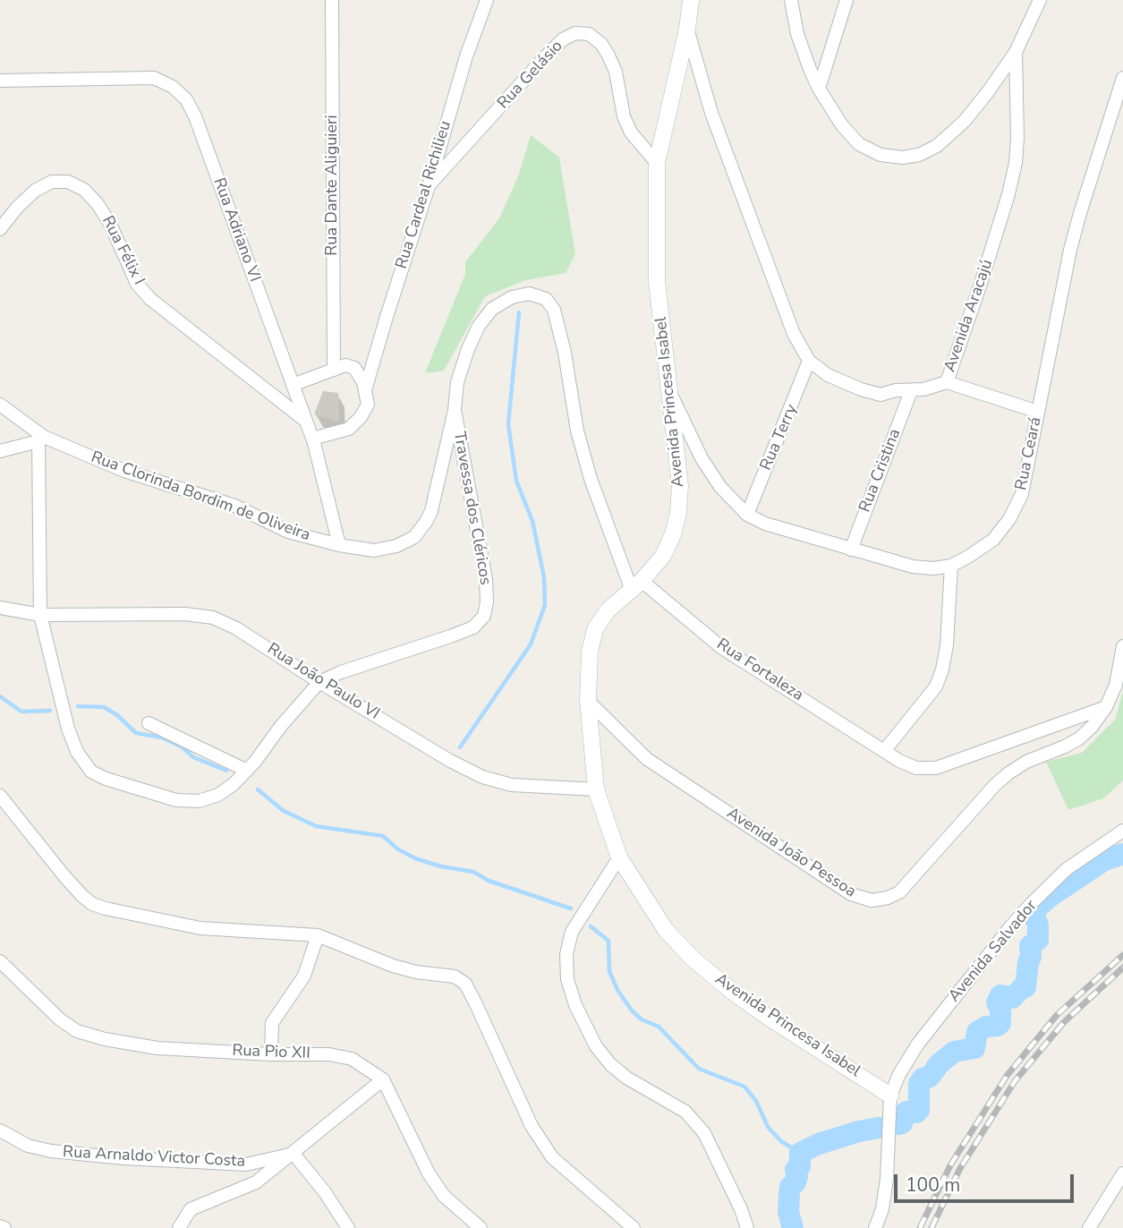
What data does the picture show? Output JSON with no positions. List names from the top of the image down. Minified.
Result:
{"streets":{"street":["Rua Gelásio","Rua Dante Aliguieri","Rua Cardeal Richilieu","Rua Adriano VI","Rua Félix I","Avenida Aracajú","Avenida Princesa Isabel","Rua Terry","Rua Ceará","Rua Cristina","Rua Clorinda Bordim de Oliveira","Travessa dos Cléricos","Rua Fortaleza","Rua João Paulo VI","Avenida João Pessoa","Avenida Salvador","Rua Pio XII","Rua Arnaldo Victor Costa"]},"crossings":[["Rua Gelásio","Rua Cardeal Richilieu"],["Rua Gelásio","Avenida Princesa Isabel"],["Rua Dante Aliguieri","Rua Cardeal Richilieu"],["Rua Dante Aliguieri","Rua Adriano VI"],["Rua Dante Aliguieri","Rua Félix I"],["Rua Cardeal Richilieu","Rua Adriano VI"],["Rua Cardeal Richilieu","Rua Félix I"],["Rua Adriano VI","Rua Félix I"],["Rua Adriano VI","Rua Clorinda Bordim de Oliveira"],["Avenida Aracajú","Avenida Princesa Isabel"],["Avenida Aracajú","Rua Terry"],["Avenida Aracajú","Rua Cristina"],["Avenida Princesa Isabel","Rua Ceará"],["Avenida Princesa Isabel","Rua Fortaleza"],["Avenida Princesa Isabel","Rua João Paulo VI"],["Avenida Princesa Isabel","Avenida João Pessoa"],["Avenida Princesa Isabel","Avenida Salvador"],["Rua Terry","Rua Ceará"],["Rua Ceará","Rua Cristina"],["Travessa dos Cléricos","Rua João Paulo VI"],["Rua Fortaleza","Avenida João Pessoa"]],"scale_bar":"100 m"}
